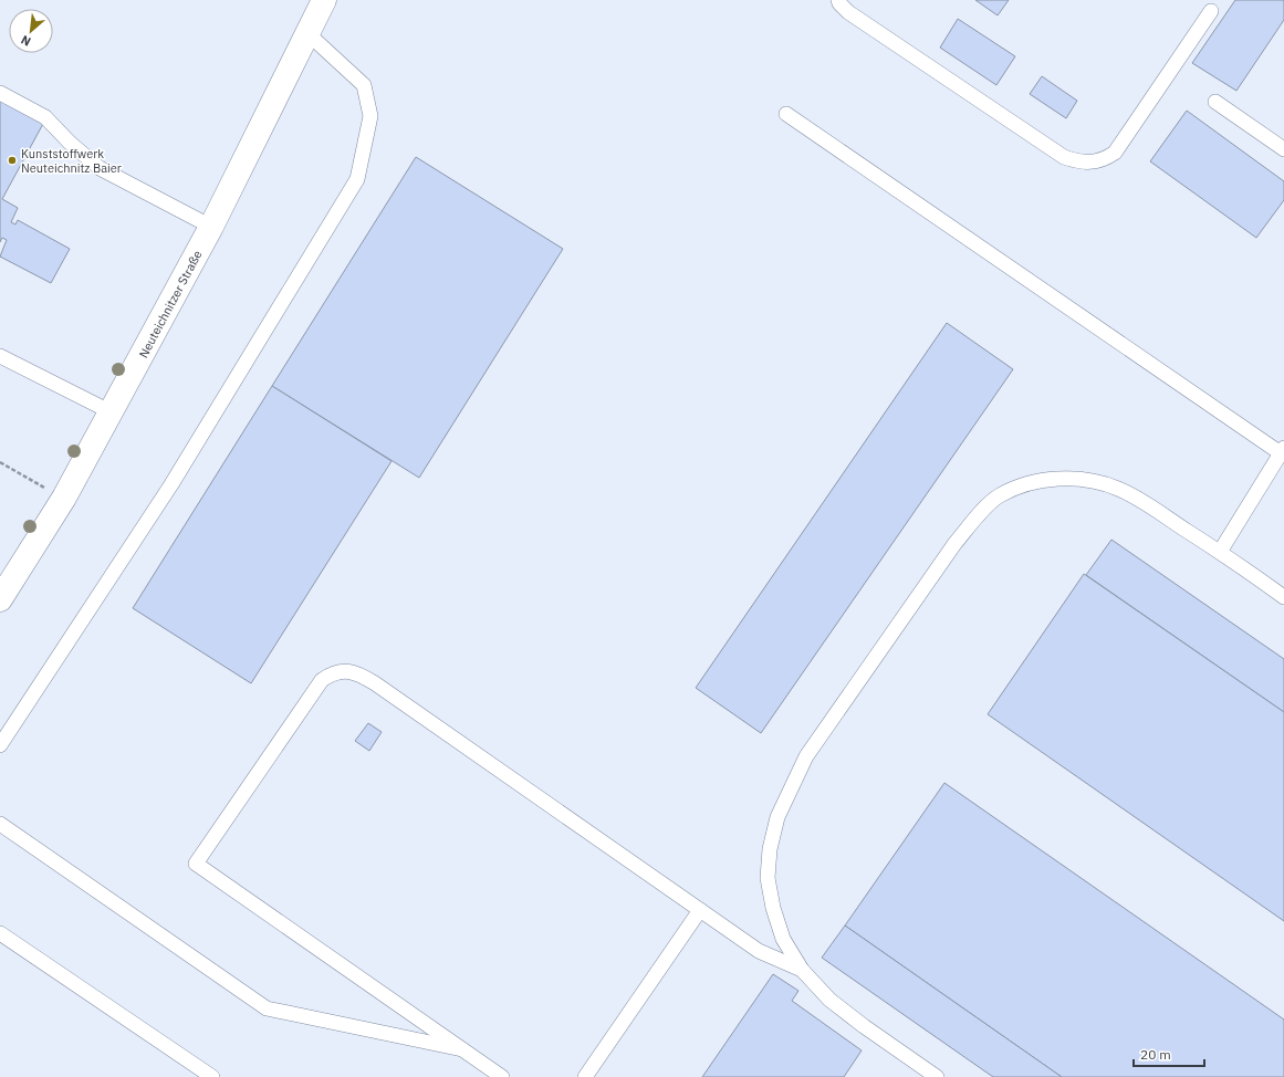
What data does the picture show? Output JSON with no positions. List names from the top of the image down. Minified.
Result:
{"streets":{"street":["Neuteichnitzer Straße"]},"places":["Kunststoffwerk Neuteichnitz Baier"],"scale_bar":"20 m","north":"bottom left"}
